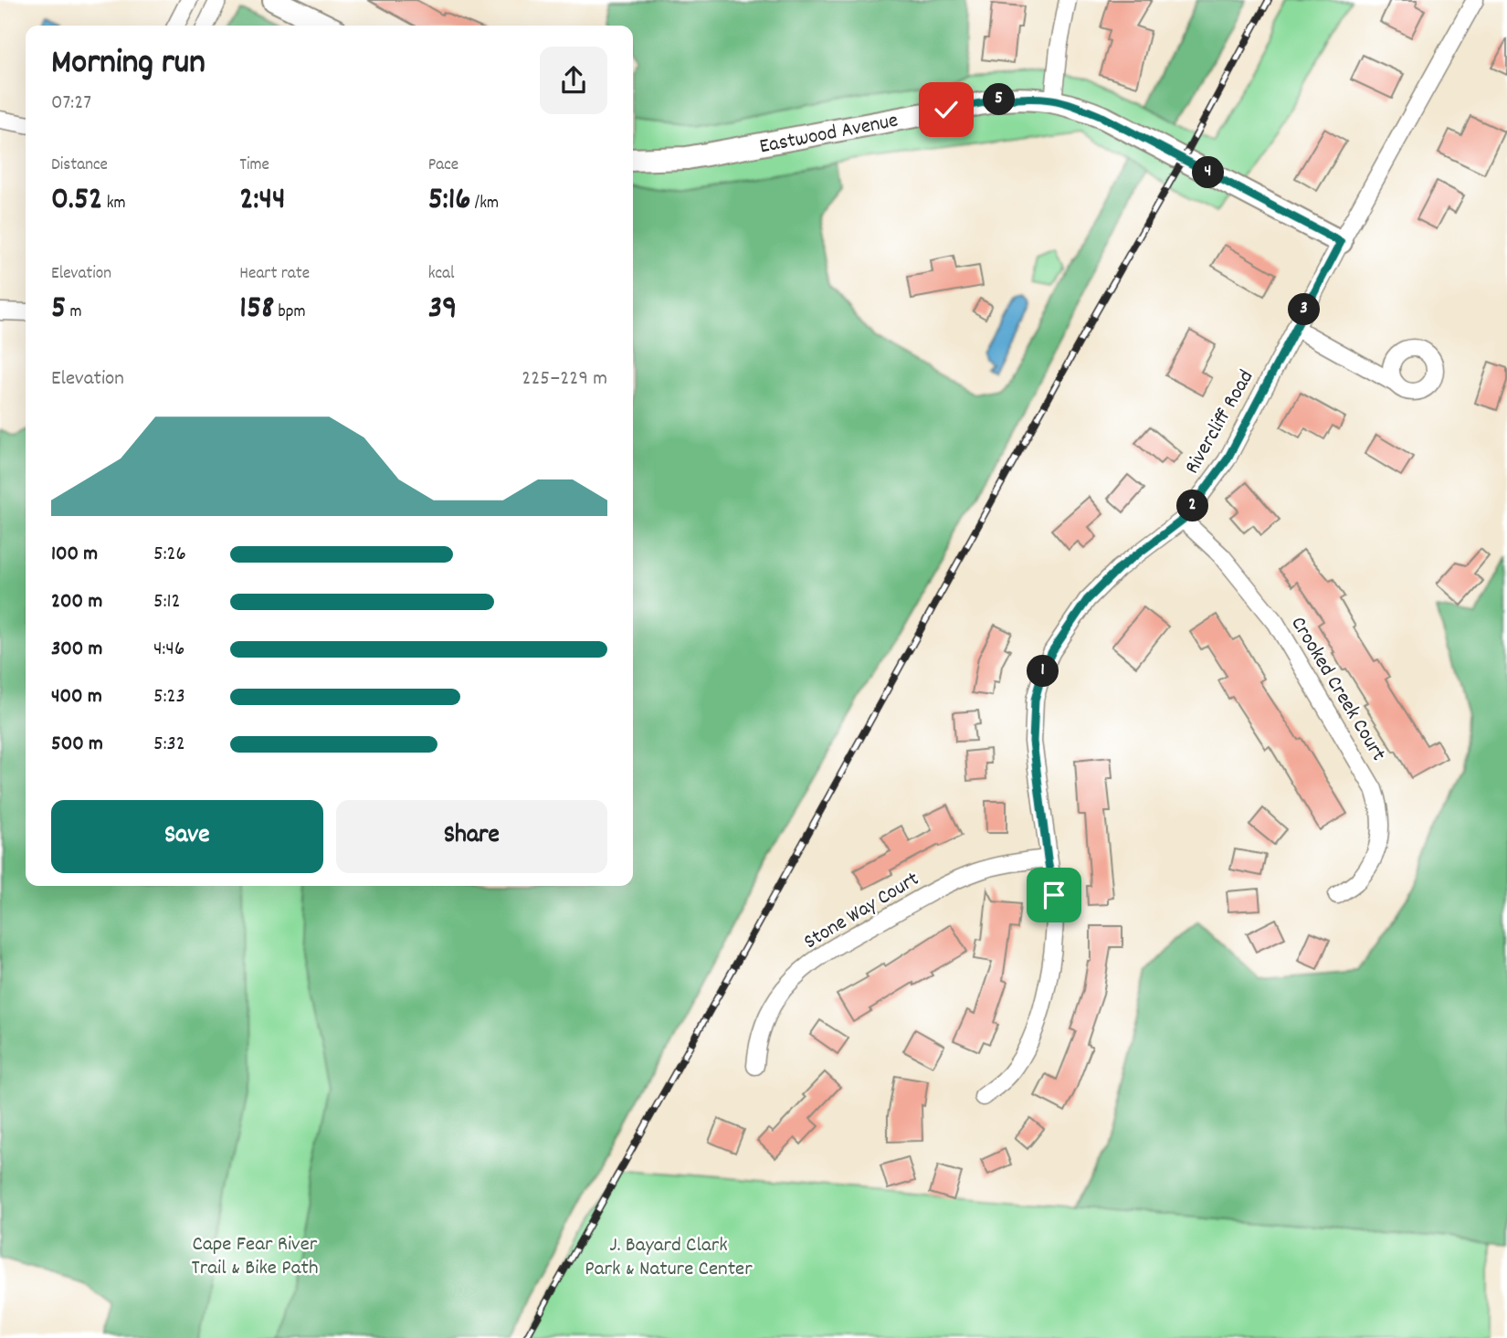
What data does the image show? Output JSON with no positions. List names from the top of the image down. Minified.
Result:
{"streets":{"street":["Eastwood Avenue","Rivercliff Road","Crooked Creek Court","Stone Way Court"]},"crossings":[["Eastwood Avenue","Rivercliff Road"],["Rivercliff Road","Crooked Creek Court"],["Rivercliff Road","Stone Way Court"]],"parks":["Cape Fear River Trail & Bike Path","J. Bayard Clark Park & Nature Center"],"page":{"heading":["Morning run","07:27"],"pins":["5","4","3","2","1"],"stats":[["Distance","0.52 km"],["Time","2:44"],["Pace","5:16 /km"],["Elevation","5 m"],["Heart rate","158 bpm"],["kcal","39"]],"chart":["Elevation","225–229 m"],"list":[{"name":"100 m","note":"5:26"},{"name":"200 m","note":"5:12"},{"name":"300 m","note":"4:46"},{"name":"400 m","note":"5:23"},{"name":"500 m","note":"5:32"}],"buttons":["Save","Share"]}}
